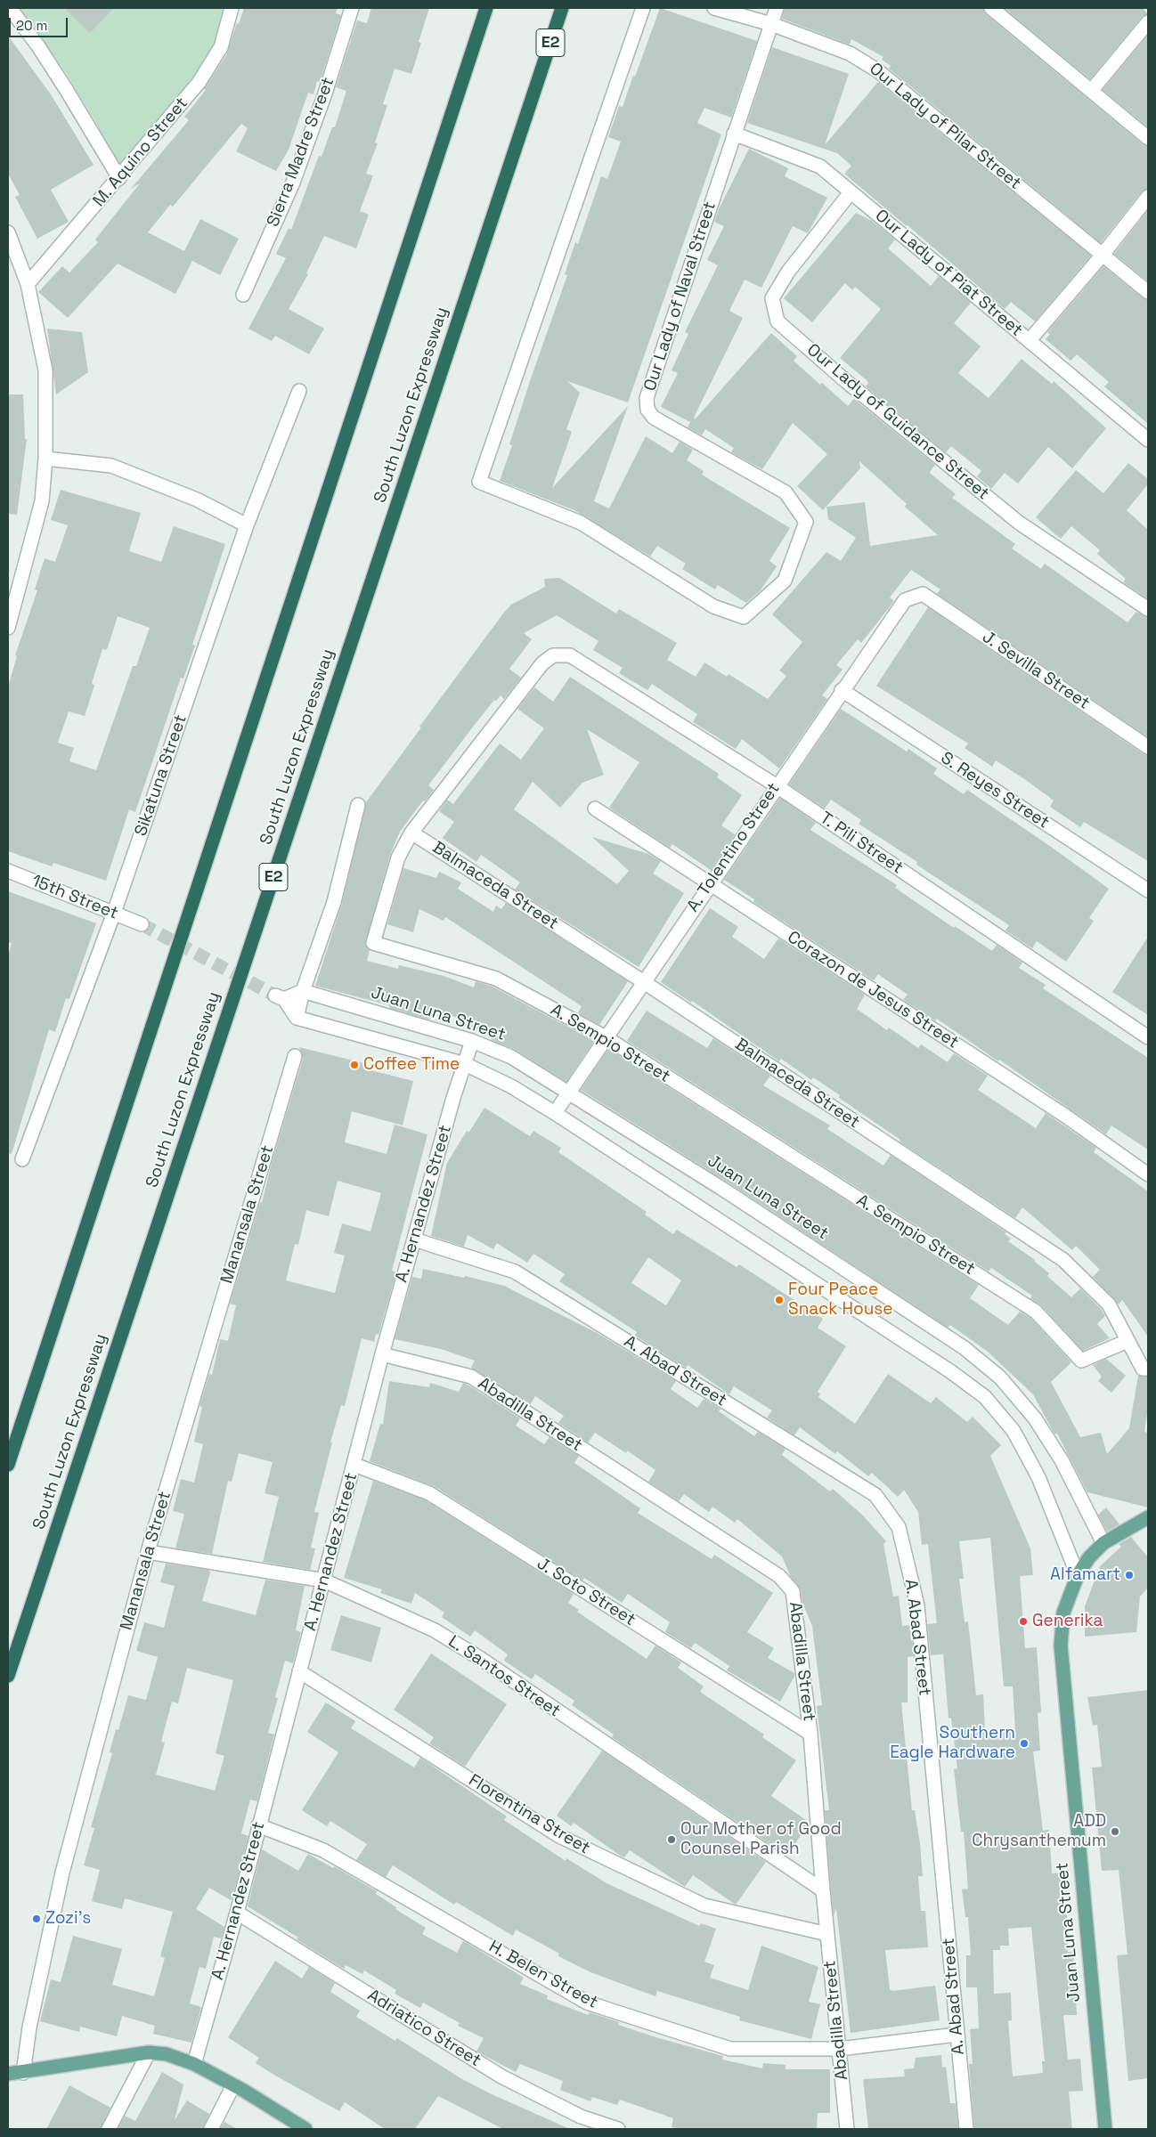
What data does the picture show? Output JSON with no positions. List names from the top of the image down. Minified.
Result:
{"streets":{"highway":["E2","South Luzon Expressway"],"main road":["Juan Luna Street"],"street":["Our Lady of Pilar Street","M. Aquino Street","Sierra Madre Street","Our Lady of Piat Street","Our Lady of Naval Street","Our Lady of Guidance Street","J. Sevilla Street","Sikatuna Street","S. Reyes Street","T. Pili Street","A. Tolentino Street","Balmaceda Street","15th Street","Corazon de Jesus Street","A. Sempio Street","A. Hernandez Street","Manansala Street","A. Abad Street","Abadilla Street","J. Soto Street","L. Santos Street","Florentina Street","H. Belen Street","Adriatico Street"]},"crossings":[["Our Lady of Pilar Street","Our Lady of Naval Street"],["Our Lady of Piat Street","Our Lady of Naval Street"],["Our Lady of Piat Street","Our Lady of Guidance Street"],["J. Sevilla Street","A. Tolentino Street"],["Sikatuna Street","15th Street"],["S. Reyes Street","A. Tolentino Street"],["T. Pili Street","A. Tolentino Street"],["T. Pili Street","A. Sempio Street"],["A. Tolentino Street","Balmaceda Street"],["A. Tolentino Street","Corazon de Jesus Street"],["A. Tolentino Street","Juan Luna Street"],["A. Tolentino Street","A. Sempio Street"],["Balmaceda Street","A. Sempio Street"],["Juan Luna Street","A. Hernandez Street"],["A. Hernandez Street","A. Abad Street"],["A. Hernandez Street","Abadilla Street"],["A. Hernandez Street","J. Soto Street"],["A. Hernandez Street","L. Santos Street"],["A. Hernandez Street","Florentina Street"],["A. Hernandez Street","H. Belen Street"],["A. Hernandez Street","Adriatico Street"],["Manansala Street","L. Santos Street"],["A. Abad Street","H. Belen Street"],["Abadilla Street","J. Soto Street"],["Abadilla Street","L. Santos Street"],["Abadilla Street","Florentina Street"],["Abadilla Street","H. Belen Street"]],"places":["Coffee Time","Four Peace Snack House","Alfamart","Generika","Southern Eagle Hardware","ADD Chrysanthemum","Our Mother of Good Counsel Parish","Zozi's"],"scale_bar":"20 m"}
